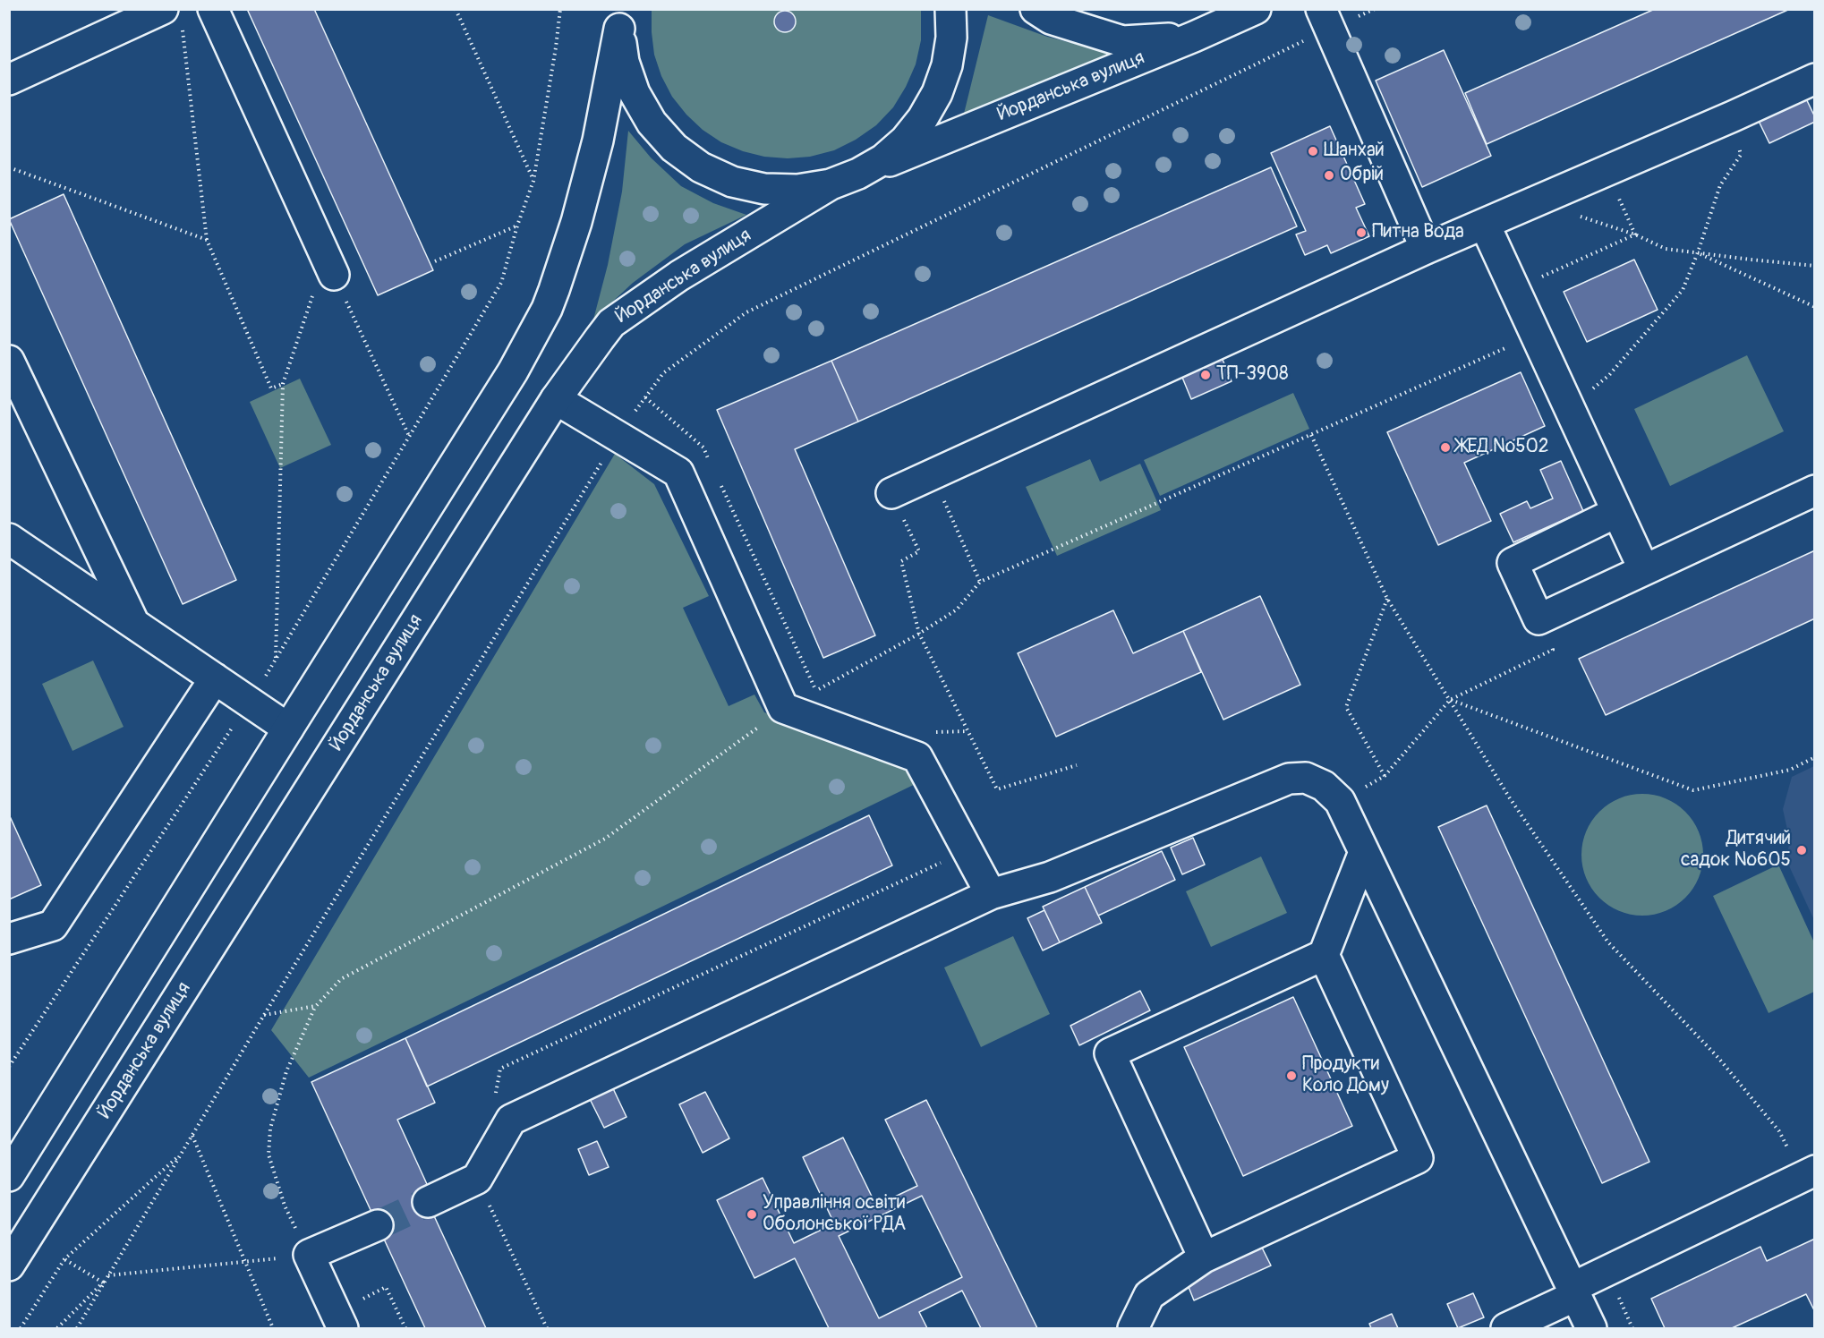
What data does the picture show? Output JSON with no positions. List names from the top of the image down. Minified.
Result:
{"streets":{"main road":["Йорданська вулиця"]},"places":["Шанхай","Обрій","Питна Вода","ТП-3908","ЖЕД №502","Дитячий садок №605","Продукти Коло Дому","Управління освіти Оболонської РДА"]}
